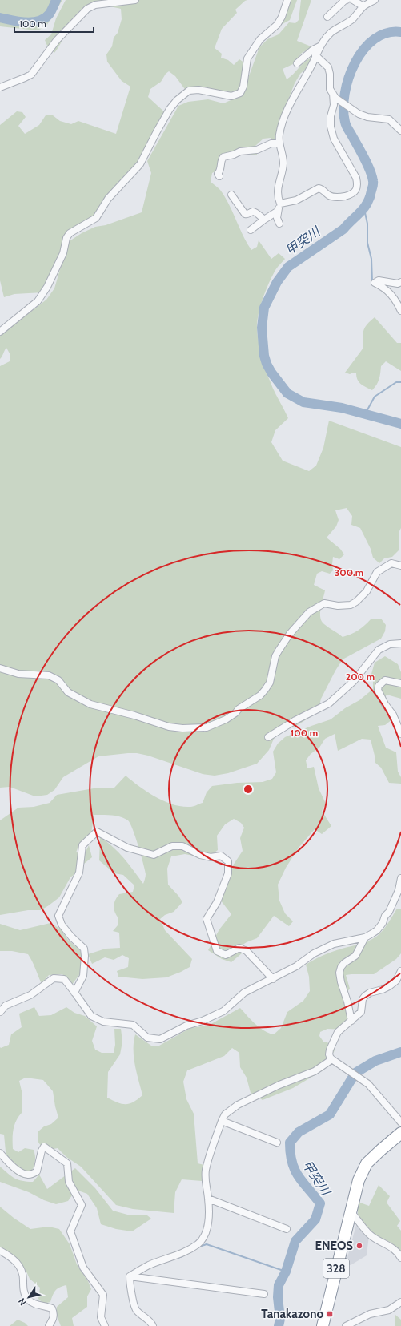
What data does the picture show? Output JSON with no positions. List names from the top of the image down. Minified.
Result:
{"streets":{"highway":["328"]},"water":["甲突川"],"places":{"other":["ENEOS"],"transit":["Tanakazono"]},"scale_bar":"100 m","north":"bottom left","rings":["300 m","200 m","100 m"]}
